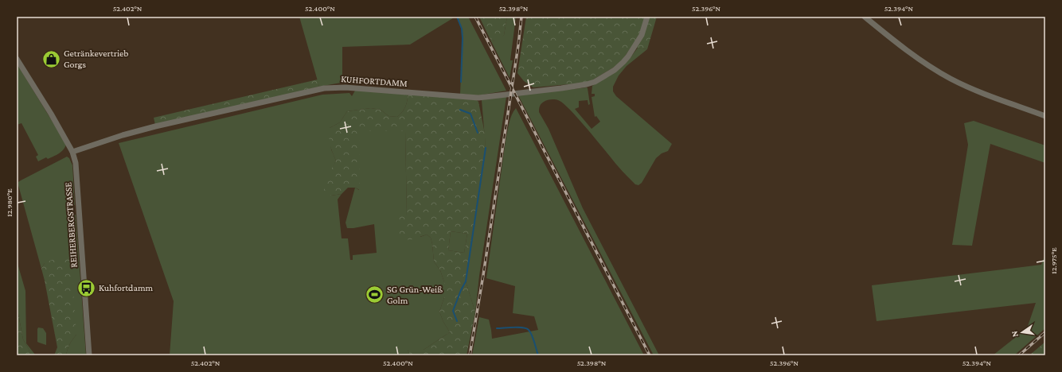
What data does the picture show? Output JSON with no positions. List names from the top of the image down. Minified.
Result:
{"streets":{"street":["KUHFORTDAMM","REIHERBERGSTRASSE"]},"crossings":[["KUHFORTDAMM","REIHERBERGSTRASSE"]],"places":{"shop":["Getränkevertrieb Gorgs"],"bus stop":["Kuhfortdamm"],"sports":["SG Grün-Weiß Golm"]},"north":"left","coordinates":["52.402°N","52.400°N","52.398°N","52.396°N","52.394°N","12.980°E","12.975°E"]}
